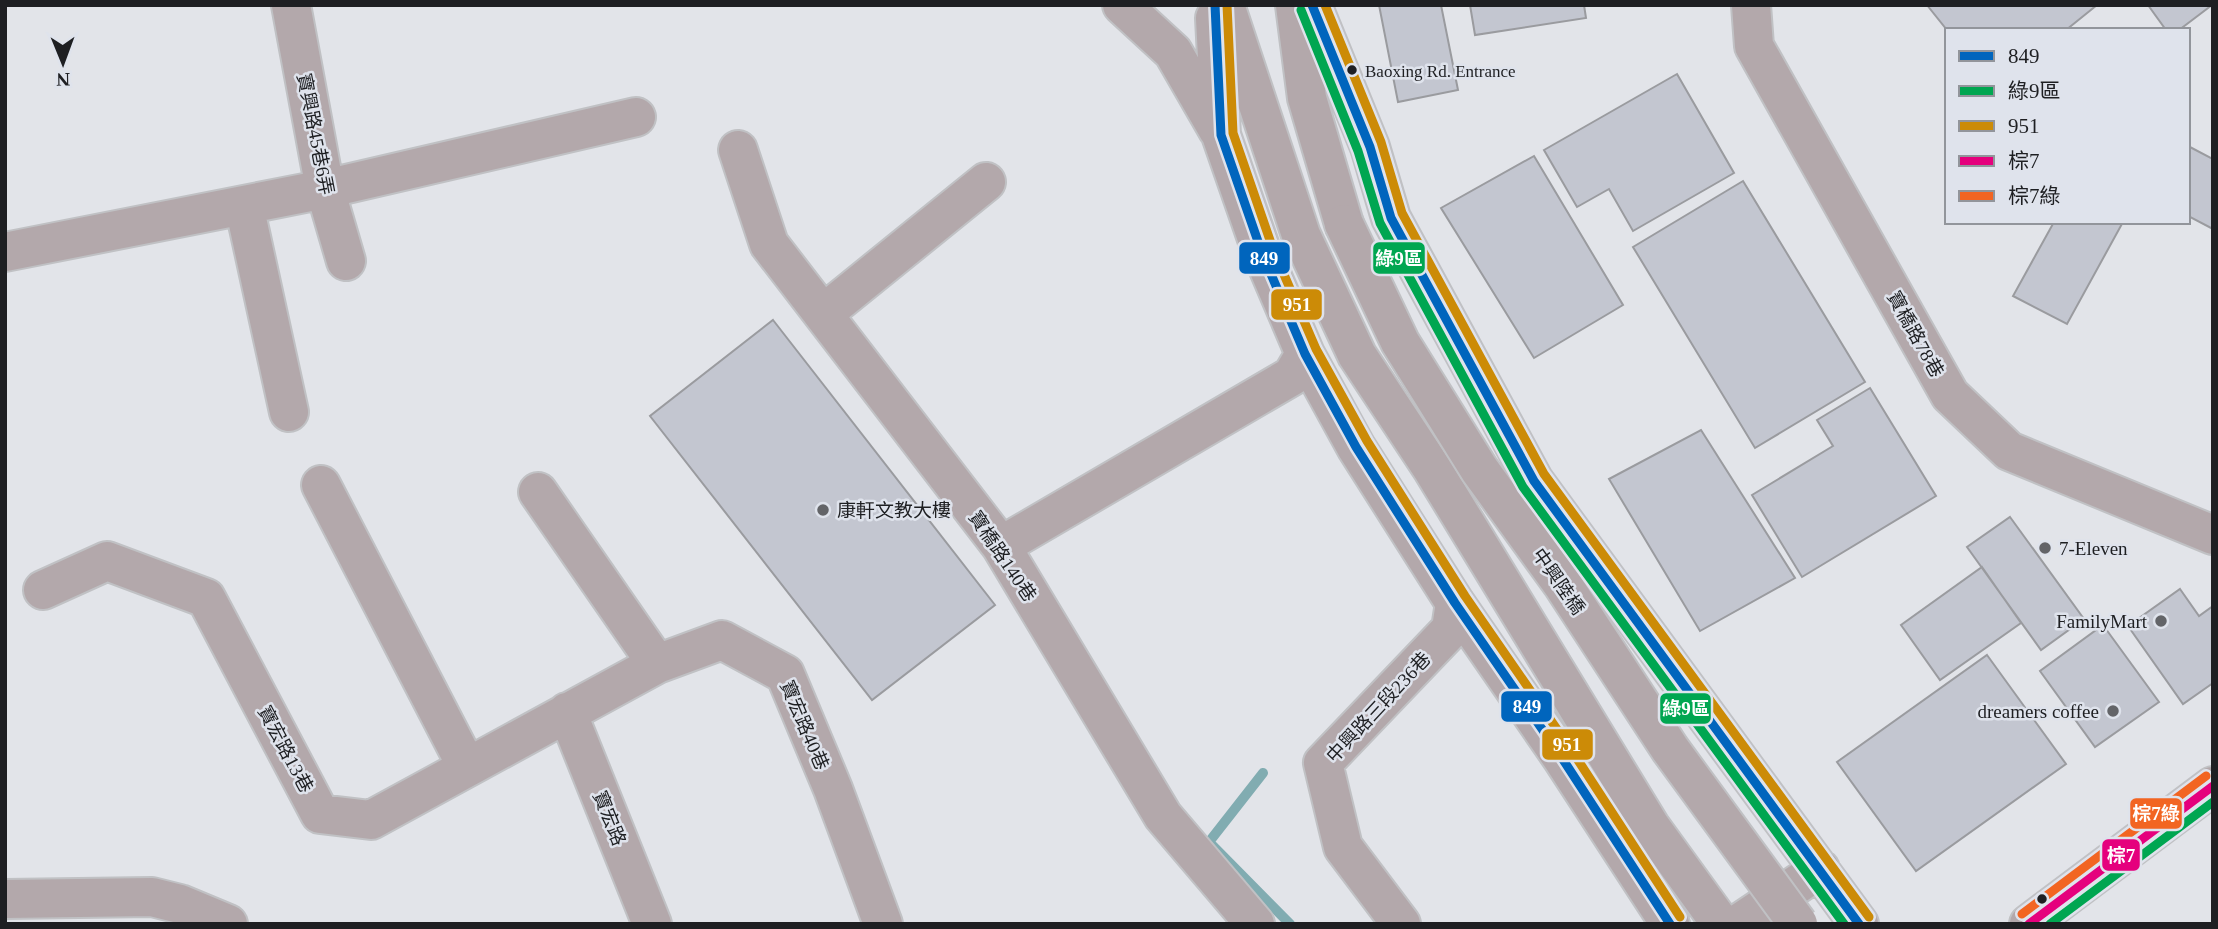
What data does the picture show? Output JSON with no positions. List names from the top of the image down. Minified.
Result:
{"streets":{"street":["寶興路45巷6弄","寶橋路78巷","寶橋路140巷","中興陸橋","中興路三段236巷","寶宏路40巷","寶宏路13巷","寶宏路"]},"crossings":[["寶宏路40巷","寶宏路13巷"],["寶宏路40巷","寶宏路"],["寶宏路13巷","寶宏路"]],"places":["Baoxing Rd. Entrance","康軒文教大樓","7-Eleven","FamilyMart","dreamers coffee"],"lines":["transit line 849","transit line 951","transit line 綠9區","transit line 棕7綠","transit line 棕7"],"legend":["849","綠9區","951","棕7","棕7綠"],"north":"bottom"}
